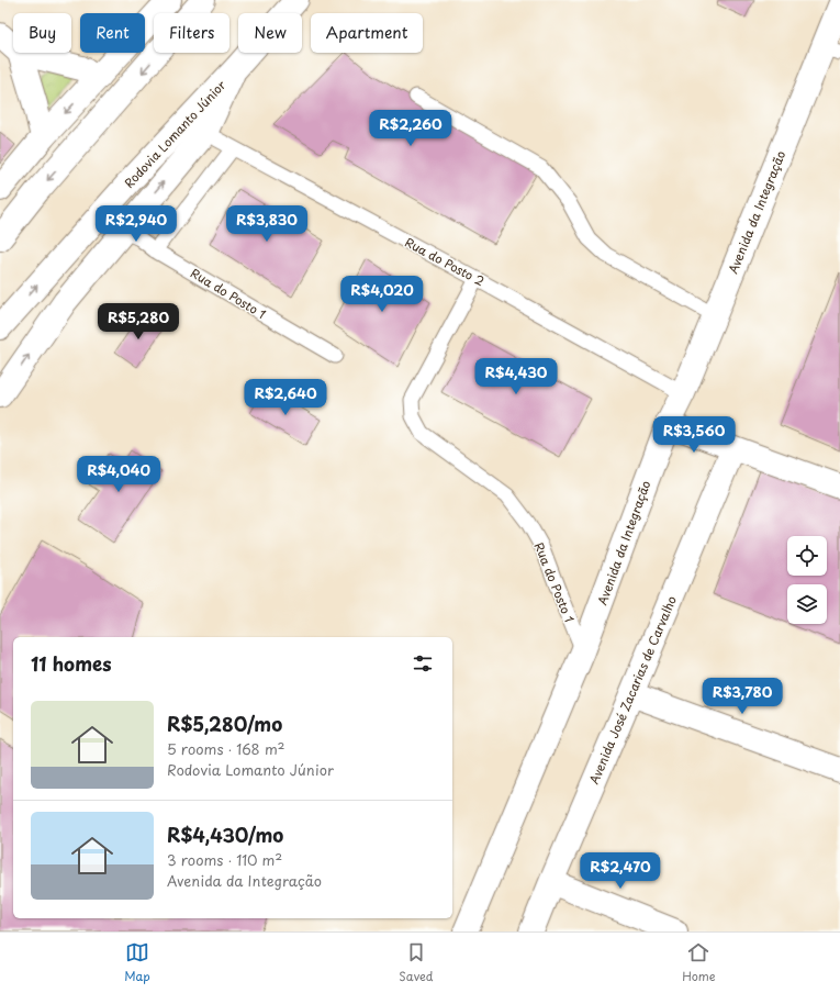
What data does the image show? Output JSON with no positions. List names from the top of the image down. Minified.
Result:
{"streets":{"main road":["Rodovia Lomanto Júnior","Avenida da Integração","Avenida José Zacarias de Carvalho"],"lane":["Rua do Posto 2","Rua do Posto 1"]},"crossings":[["Avenida da Integração","Rua do Posto 2"],["Avenida da Integração","Rua do Posto 1"],["Rua do Posto 2","Rua do Posto 1"]],"page":{"chip":["Buy","Rent","Filters","New","Apartment"],"price":["R$2,260","R$2,940","R$3,830","R$4,020","R$5,280","R$4,430","R$2,640","R$3,560","R$4,040","R$3,780","R$2,470"],"heading":"11 homes","list":[{"name":"R$5,280/mo","note":"5 rooms · 168 m² · Rodovia Lomanto Júnior"},{"name":"R$4,430/mo","note":"3 rooms · 110 m² · Avenida da Integração"}],"tabs":["Map","Saved","Home"]}}
